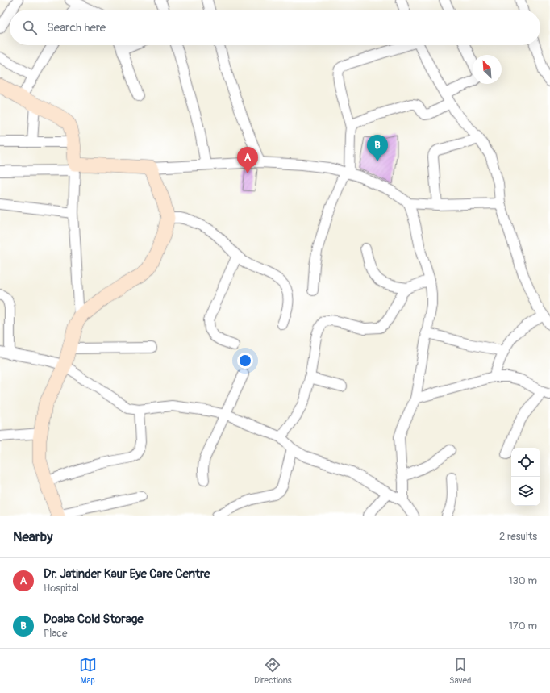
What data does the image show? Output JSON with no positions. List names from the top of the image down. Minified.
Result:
{"north":"top left","page":{"search":"Search here","pins":["B","A"],"heading":["Nearby","2 results"],"list":[{"mark":"A","name":"Dr. Jatinder Kaur Eye Care Centre","note":"Hospital","value":"130 m"},{"mark":"B","name":"Doaba Cold Storage","note":"Place","value":"170 m"}],"nav":["Map","Directions","Saved"]}}
